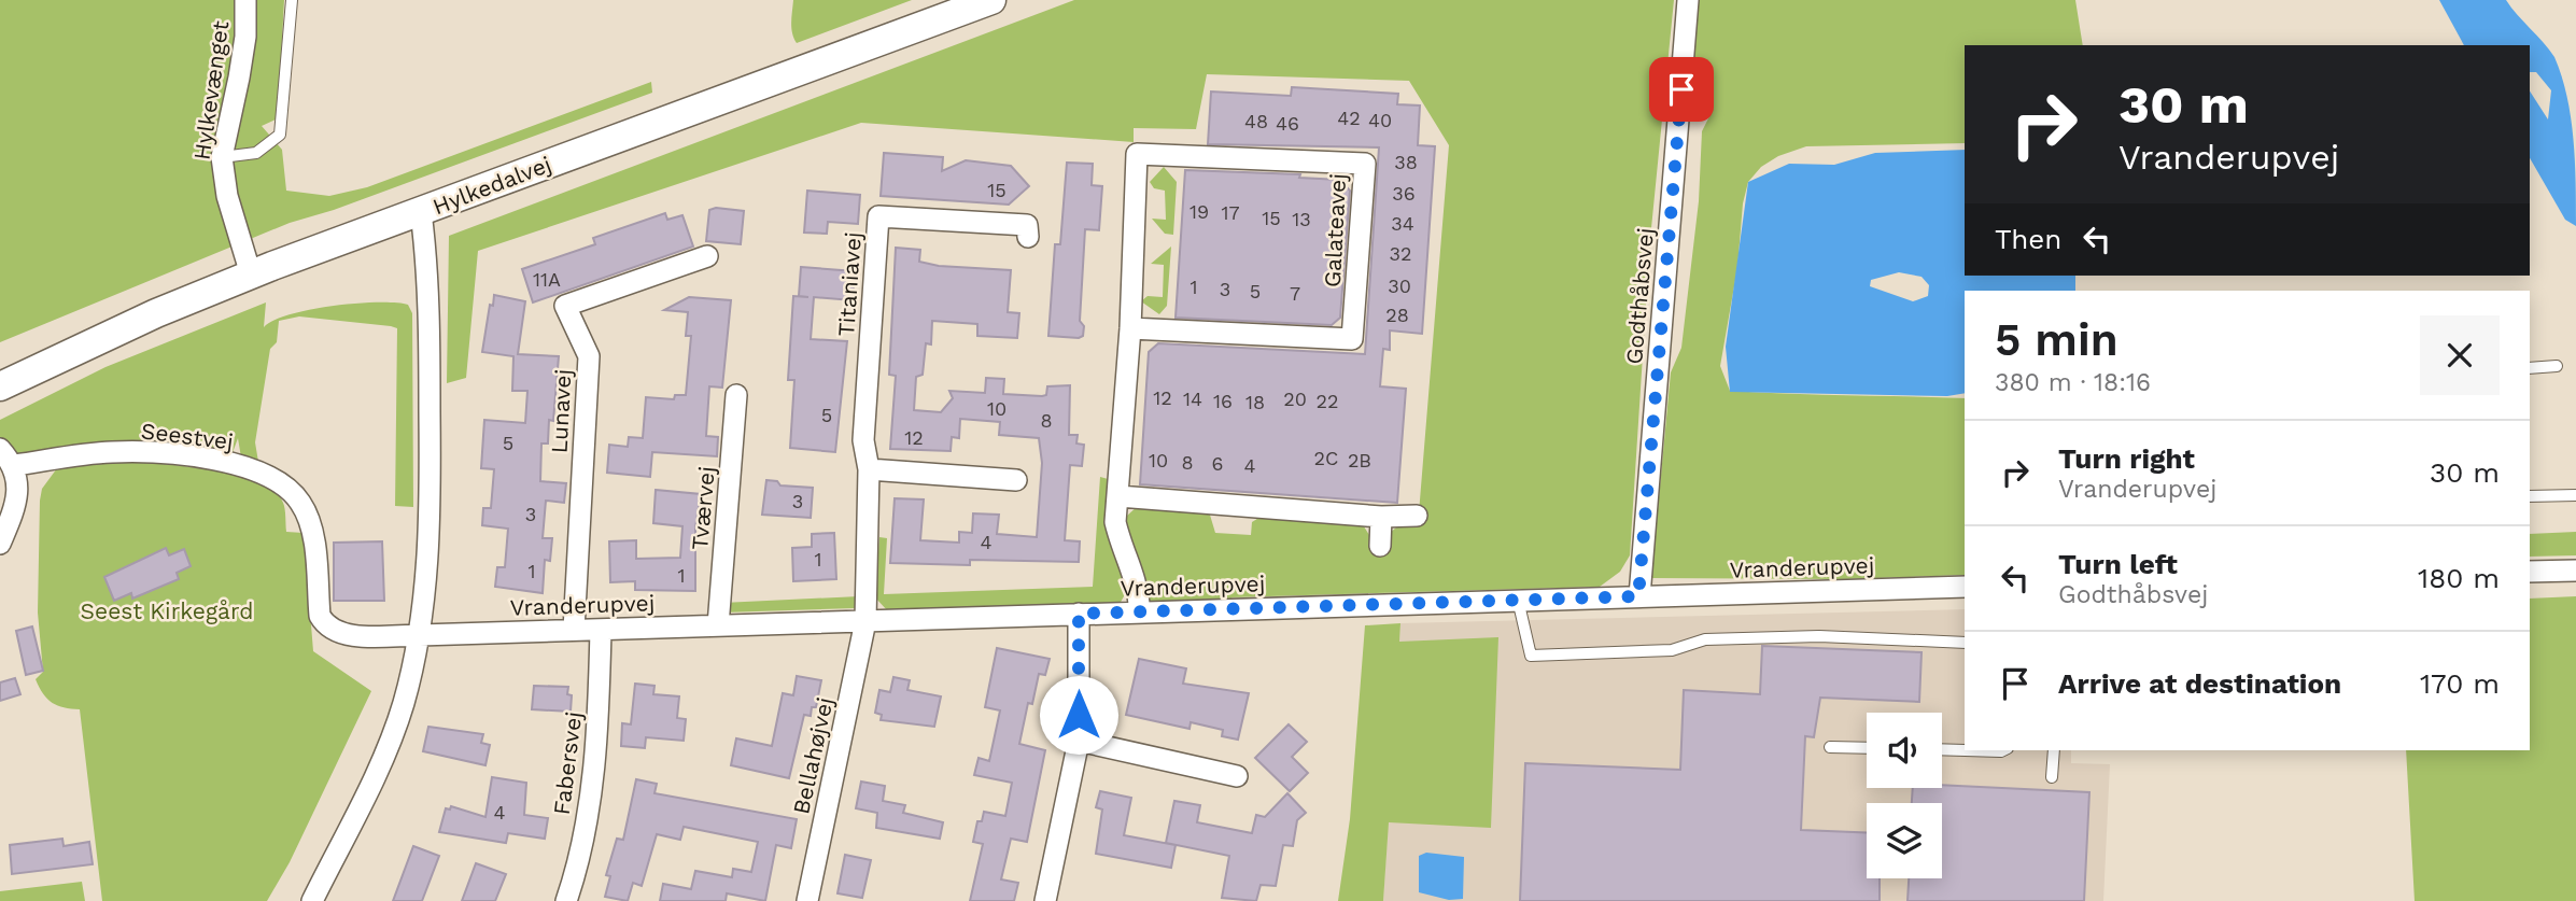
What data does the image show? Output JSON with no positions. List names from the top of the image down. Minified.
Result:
{"streets":{"street":["Hylkevænget","Hylkedalvej","Galateavej","Titaniavej","Godthåbsvej","Lunavej","Seestvej","Tværvej","Vranderupvej","Bellahøjvej","Fabersvej"]},"crossings":[["Hylkevænget","Hylkedalvej"],["Galateavej","Vranderupvej"],["Titaniavej","Vranderupvej"],["Titaniavej","Bellahøjvej"],["Godthåbsvej","Vranderupvej"],["Lunavej","Vranderupvej"],["Seestvej","Vranderupvej"],["Tværvej","Vranderupvej"],["Vranderupvej","Bellahøjvej"],["Vranderupvej","Fabersvej"]],"parks":["Seest Kirkegård"],"house_numbers":["42","40","48","46","38","15","36","19","17","15","13","34","32","11A","30","1","3","5","7","28","12","14","20","16","22","18","10","5","8","12","5","2C","10","2B","8","6","4","3","3","4","1","1","1","4"],"page":{"turn":["30 m","Vranderupvej"],"then":"Then","heading":["5 min","380 m · 18:16"],"list":[{"name":"Turn right","note":"Vranderupvej","value":"30 m"},{"name":"Turn left","note":"Godthåbsvej","value":"180 m"},{"name":"Arrive at destination","value":"170 m"}]}}
